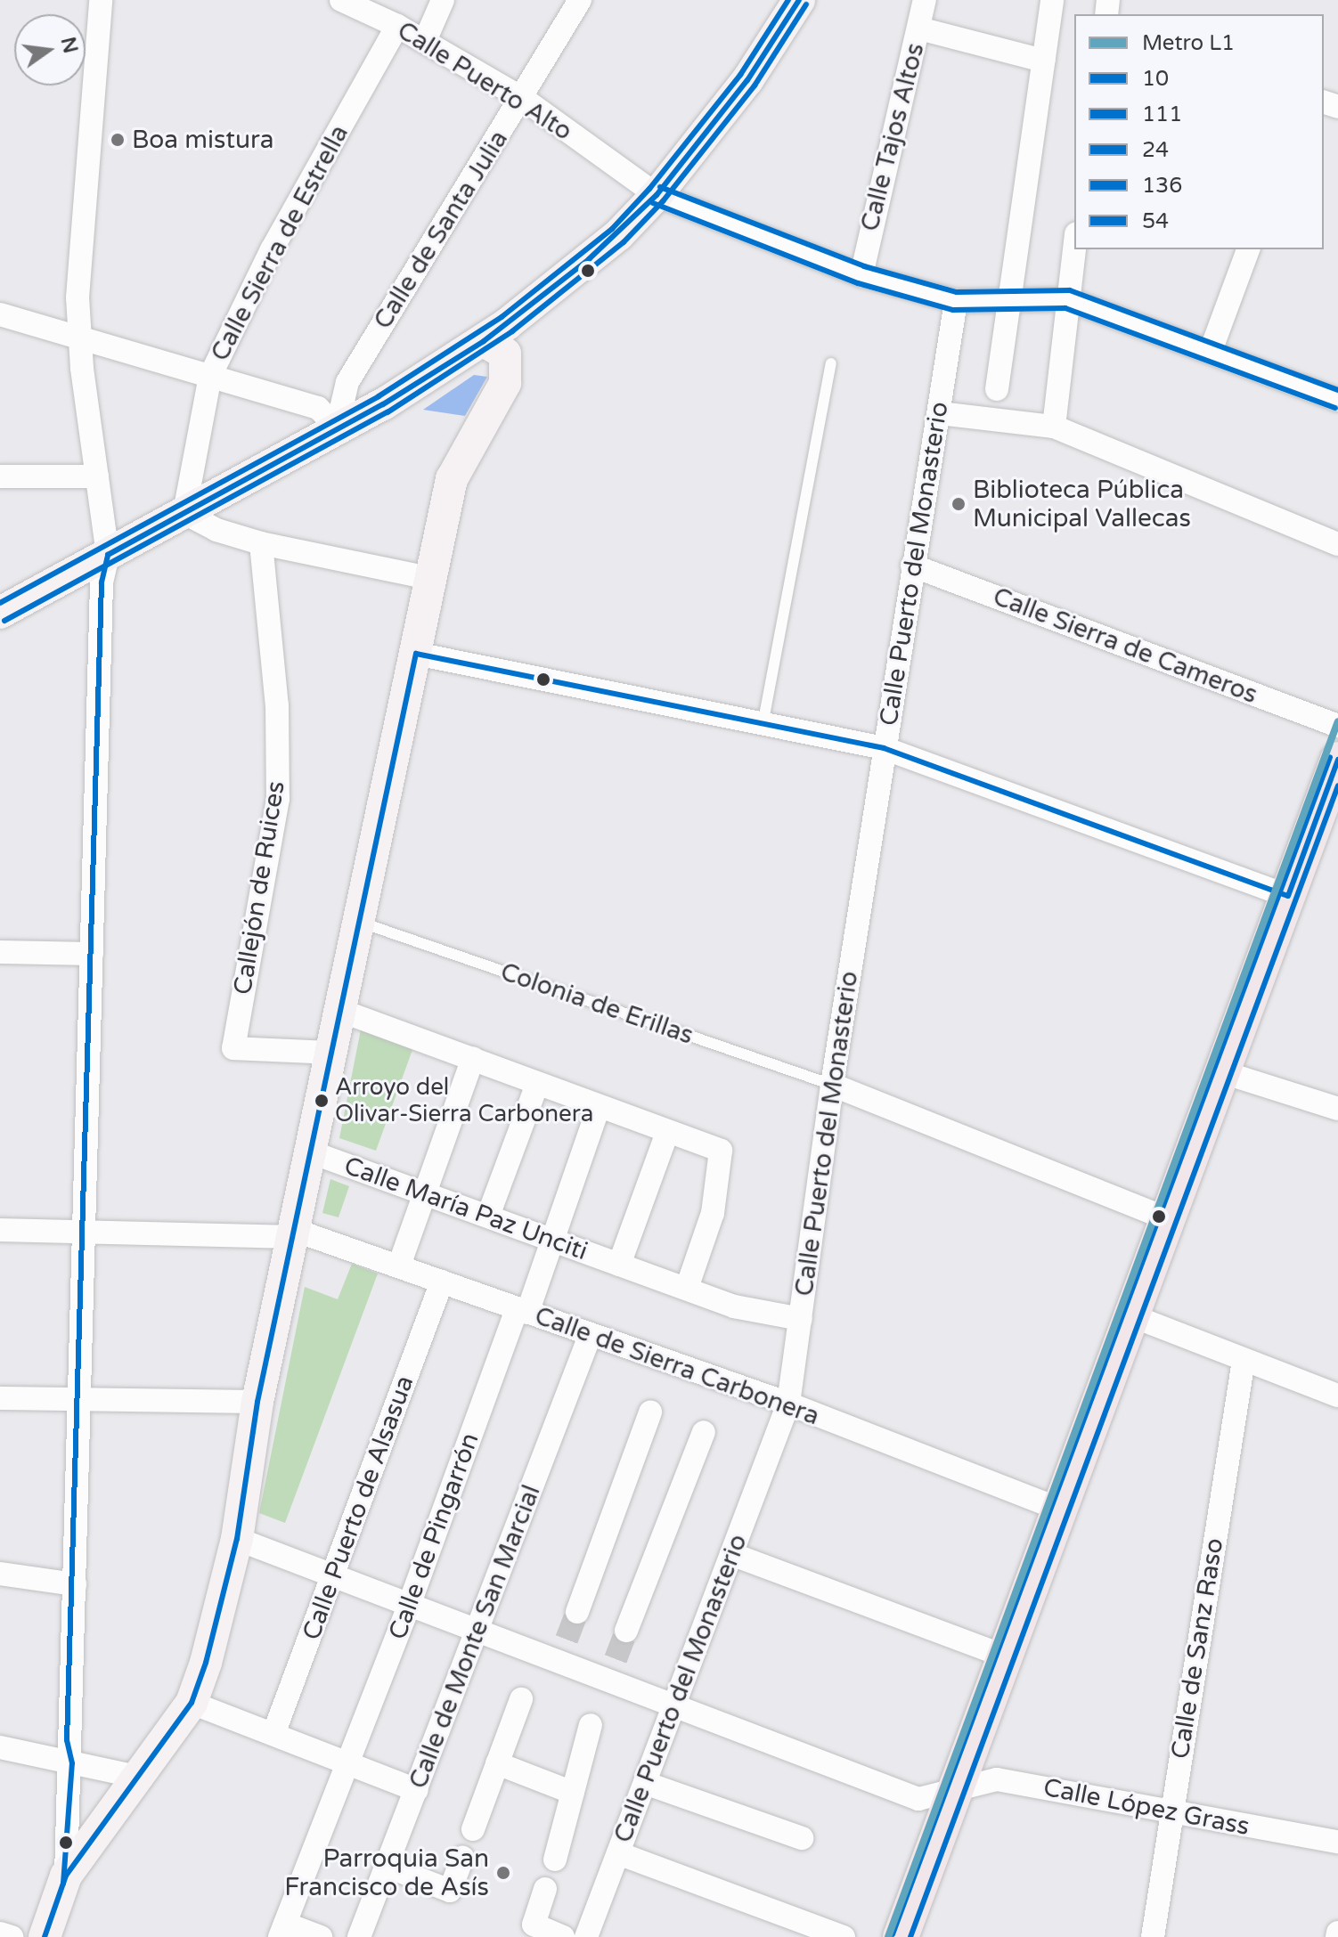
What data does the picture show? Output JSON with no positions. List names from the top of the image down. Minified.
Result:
{"streets":{"street":["Calle Puerto Alto","Calle Tajos Altos","Calle de Santa Julia","Calle Sierra de Estrella","Calle Puerto del Monasterio","Calle Sierra de Cameros","Callejón de Ruices","Calle María Paz Unciti","Calle de Sierra Carbonera","Calle Puerto de Alsasua","Calle de Pingarrón","Calle de Monte San Marcial","Calle de Sanz Raso","Calle López Grass"],"lane":["Colonia de Erillas"]},"crossings":[["Calle Puerto Alto","Calle Tajos Altos"],["Calle Puerto Alto","Calle de Santa Julia"],["Calle Puerto Alto","Calle Sierra de Estrella"],["Calle Puerto Alto","Calle Puerto del Monasterio"],["Calle Puerto del Monasterio","Calle Sierra de Cameros"],["Calle Puerto del Monasterio","Colonia de Erillas"],["Calle Puerto del Monasterio","Calle María Paz Unciti"],["Calle Puerto del Monasterio","Calle de Sierra Carbonera"],["Calle Puerto del Monasterio","Calle López Grass"],["Calle María Paz Unciti","Calle de Pingarrón"],["Calle de Sierra Carbonera","Calle Puerto de Alsasua"],["Calle de Sierra Carbonera","Calle de Pingarrón"],["Calle de Sierra Carbonera","Calle de Monte San Marcial"],["Calle Puerto de Alsasua","Calle López Grass"],["Calle de Pingarrón","Calle López Grass"],["Calle de Monte San Marcial","Calle López Grass"],["Calle de Sanz Raso","Calle López Grass"]],"places":["Boa mistura","Biblioteca Pública Municipal Vallecas","Arroyo del Olivar-Sierra Carbonera","Parroquia San Francisco de Asís"],"lines":["transit line 10","transit line 24","transit line 111","metro line L1","transit line 54","transit line 136"],"legend":["Metro L1","10","111","24","136","54"],"north":"right"}
